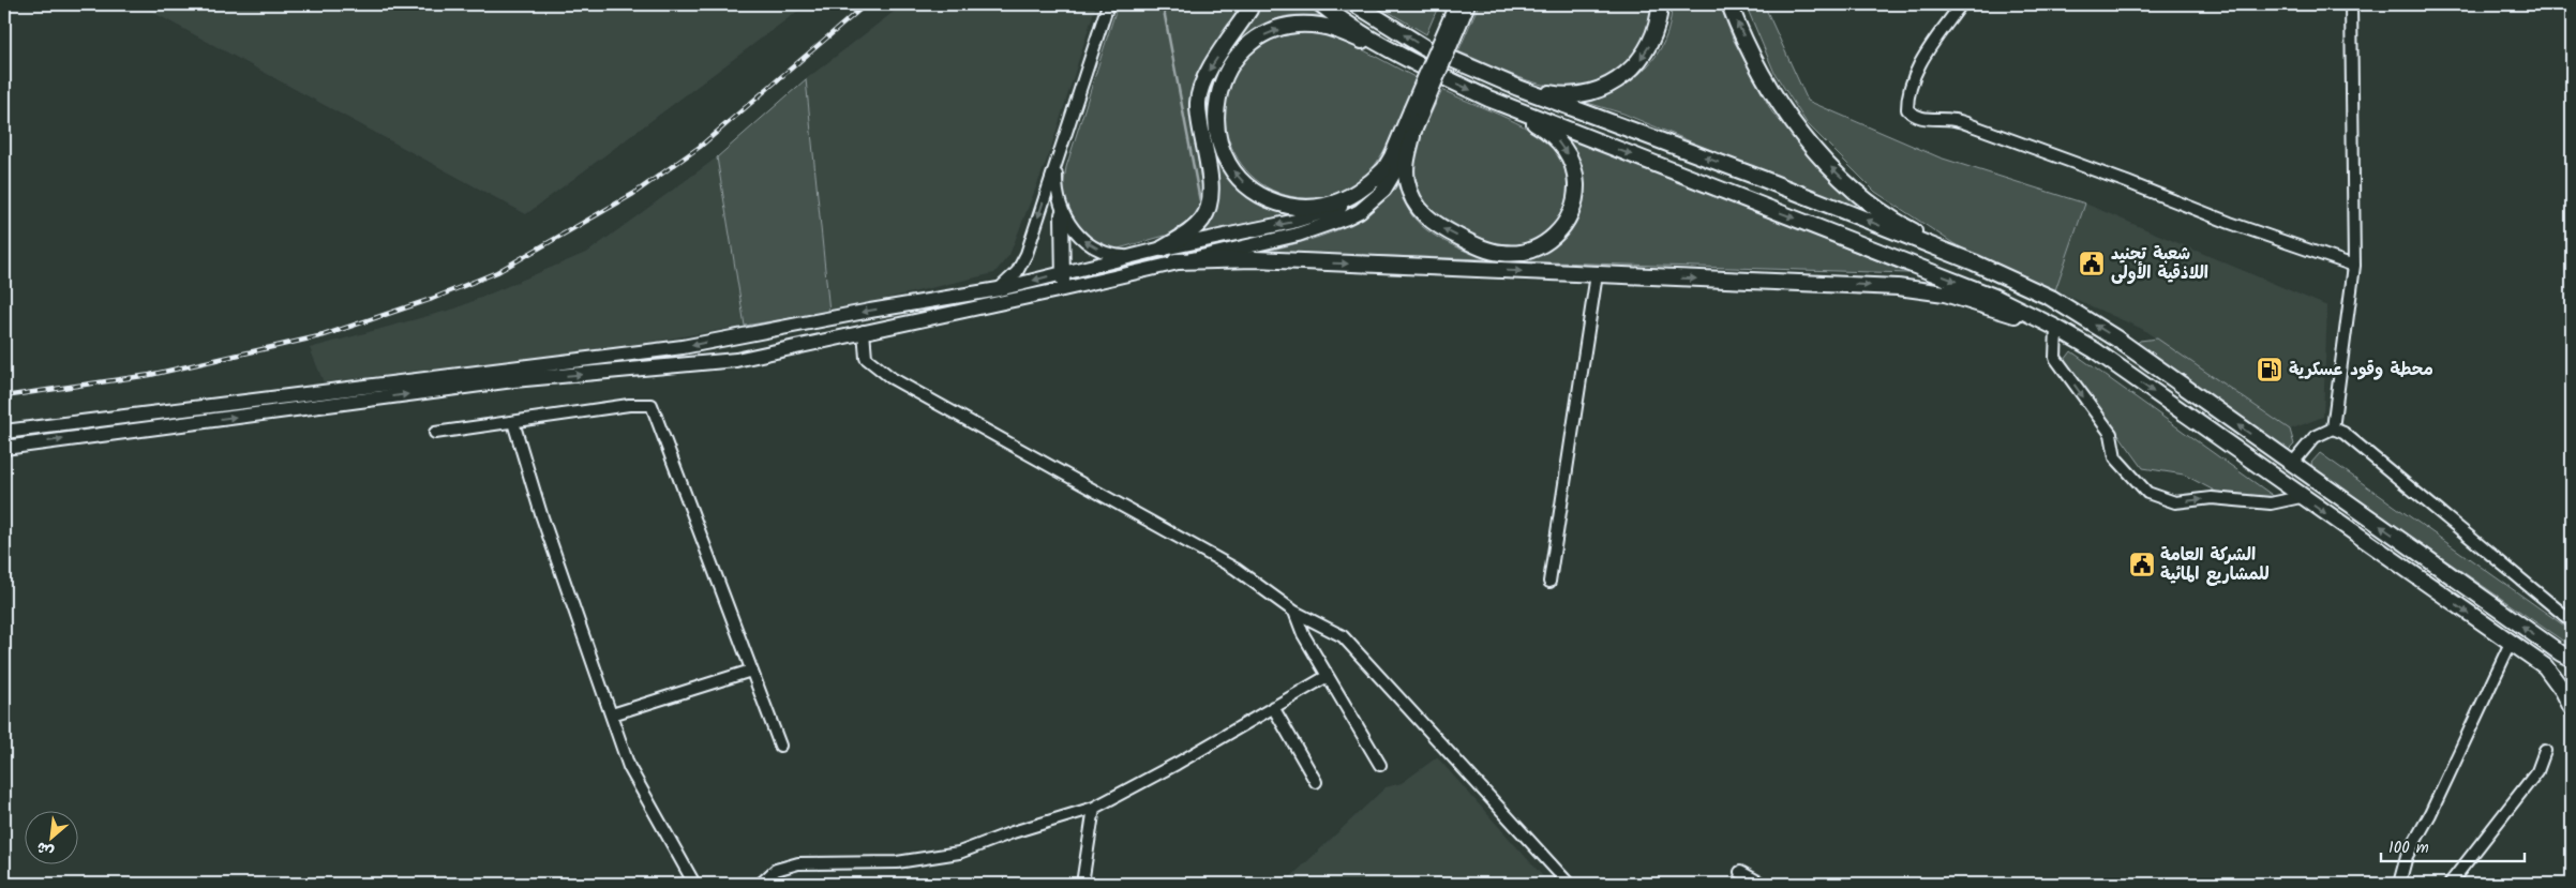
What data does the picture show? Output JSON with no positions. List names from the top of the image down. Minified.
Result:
{"places":{"public building":["شعبة تجنيد اللاذقية الأولى","الشركة العامة للمشاريع المائية"],"fuel station":["محطة وقود عسكرية"]},"scale_bar":"100 m","north":"bottom left"}
